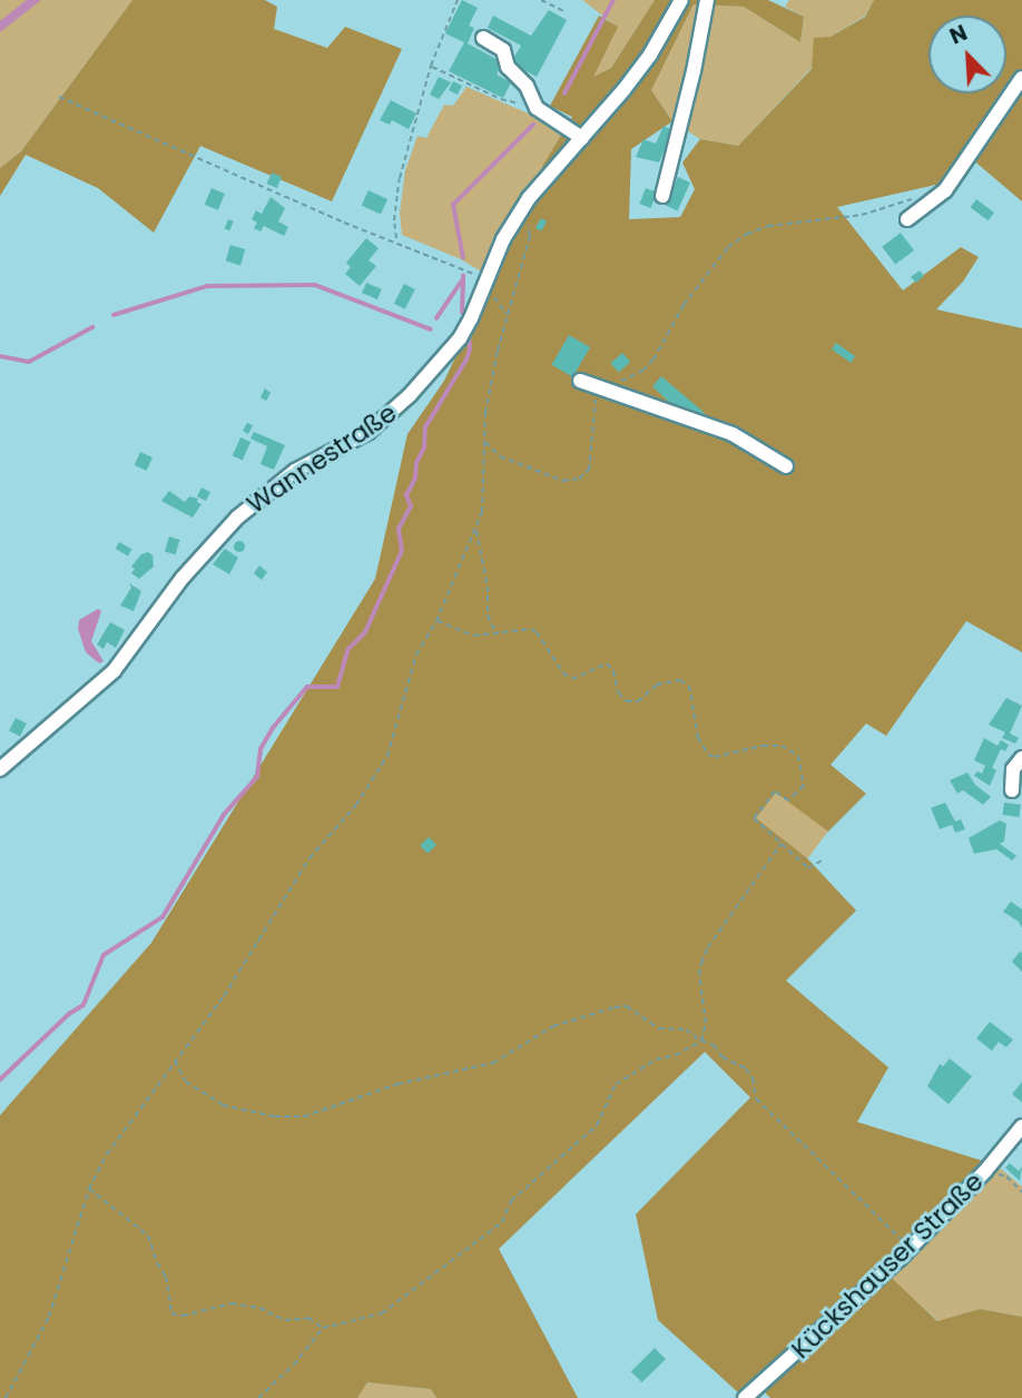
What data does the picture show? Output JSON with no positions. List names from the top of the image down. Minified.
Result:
{"streets":{"street":["Wannestraße","Kückshauser Straße"]},"north":"top left"}
